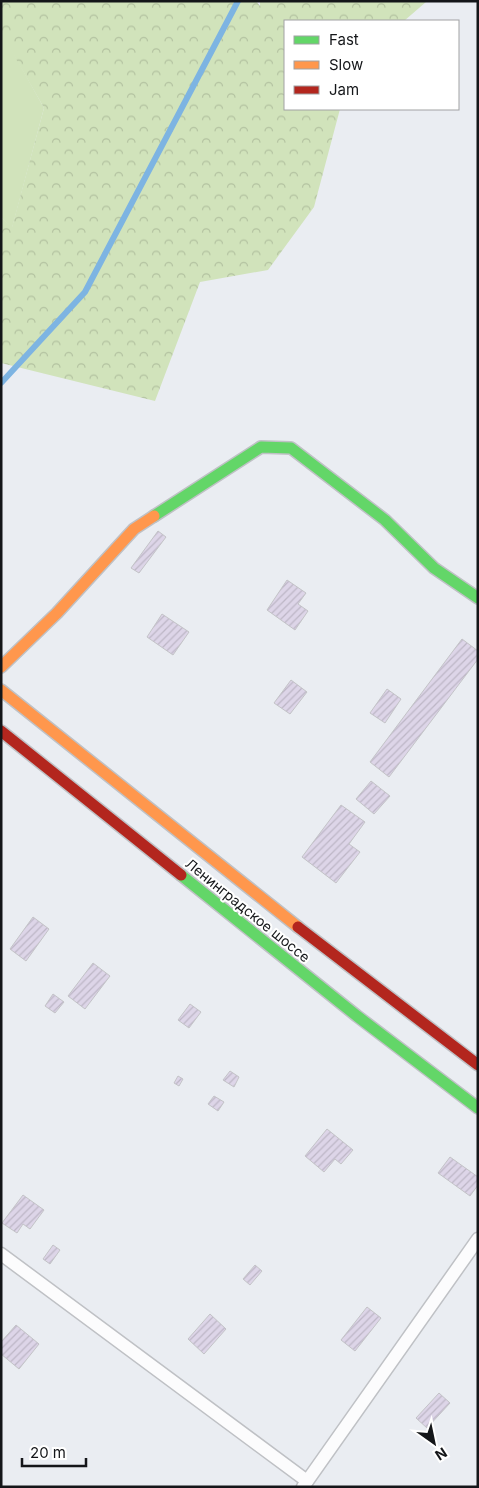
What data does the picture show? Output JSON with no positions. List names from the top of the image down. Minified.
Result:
{"streets":{"main road":["Ленинградское шоссе"]},"legend":["Fast","Slow","Jam"],"scale_bar":"20 m","north":"bottom right"}
